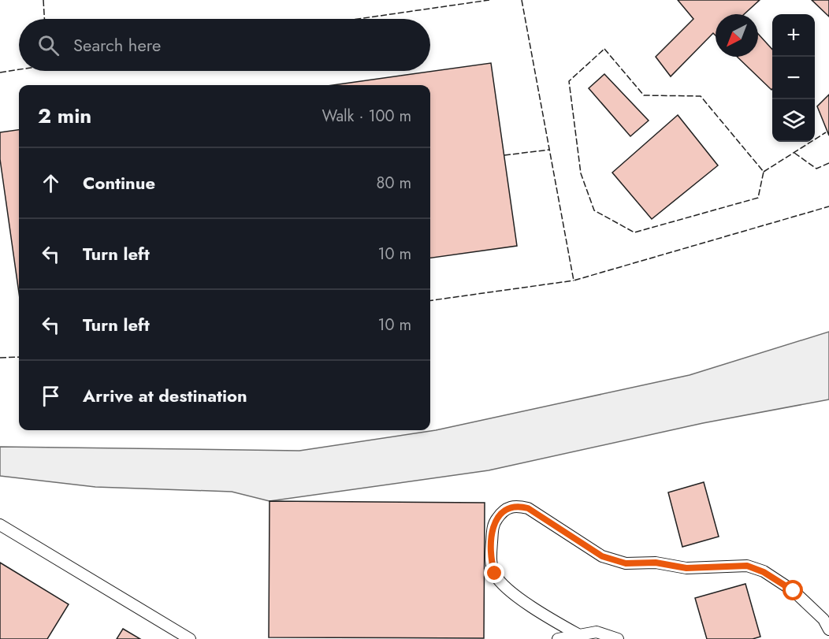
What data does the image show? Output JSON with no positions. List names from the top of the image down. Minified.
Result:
{"north":"bottom left","page":{"map_buttons":["+","−"],"search":"Search here","heading":["2 min","Walk · 100 m"],"list":[["Continue","80 m"],["Turn left","10 m"],["Turn left","10 m"],"Arrive at destination"]}}
